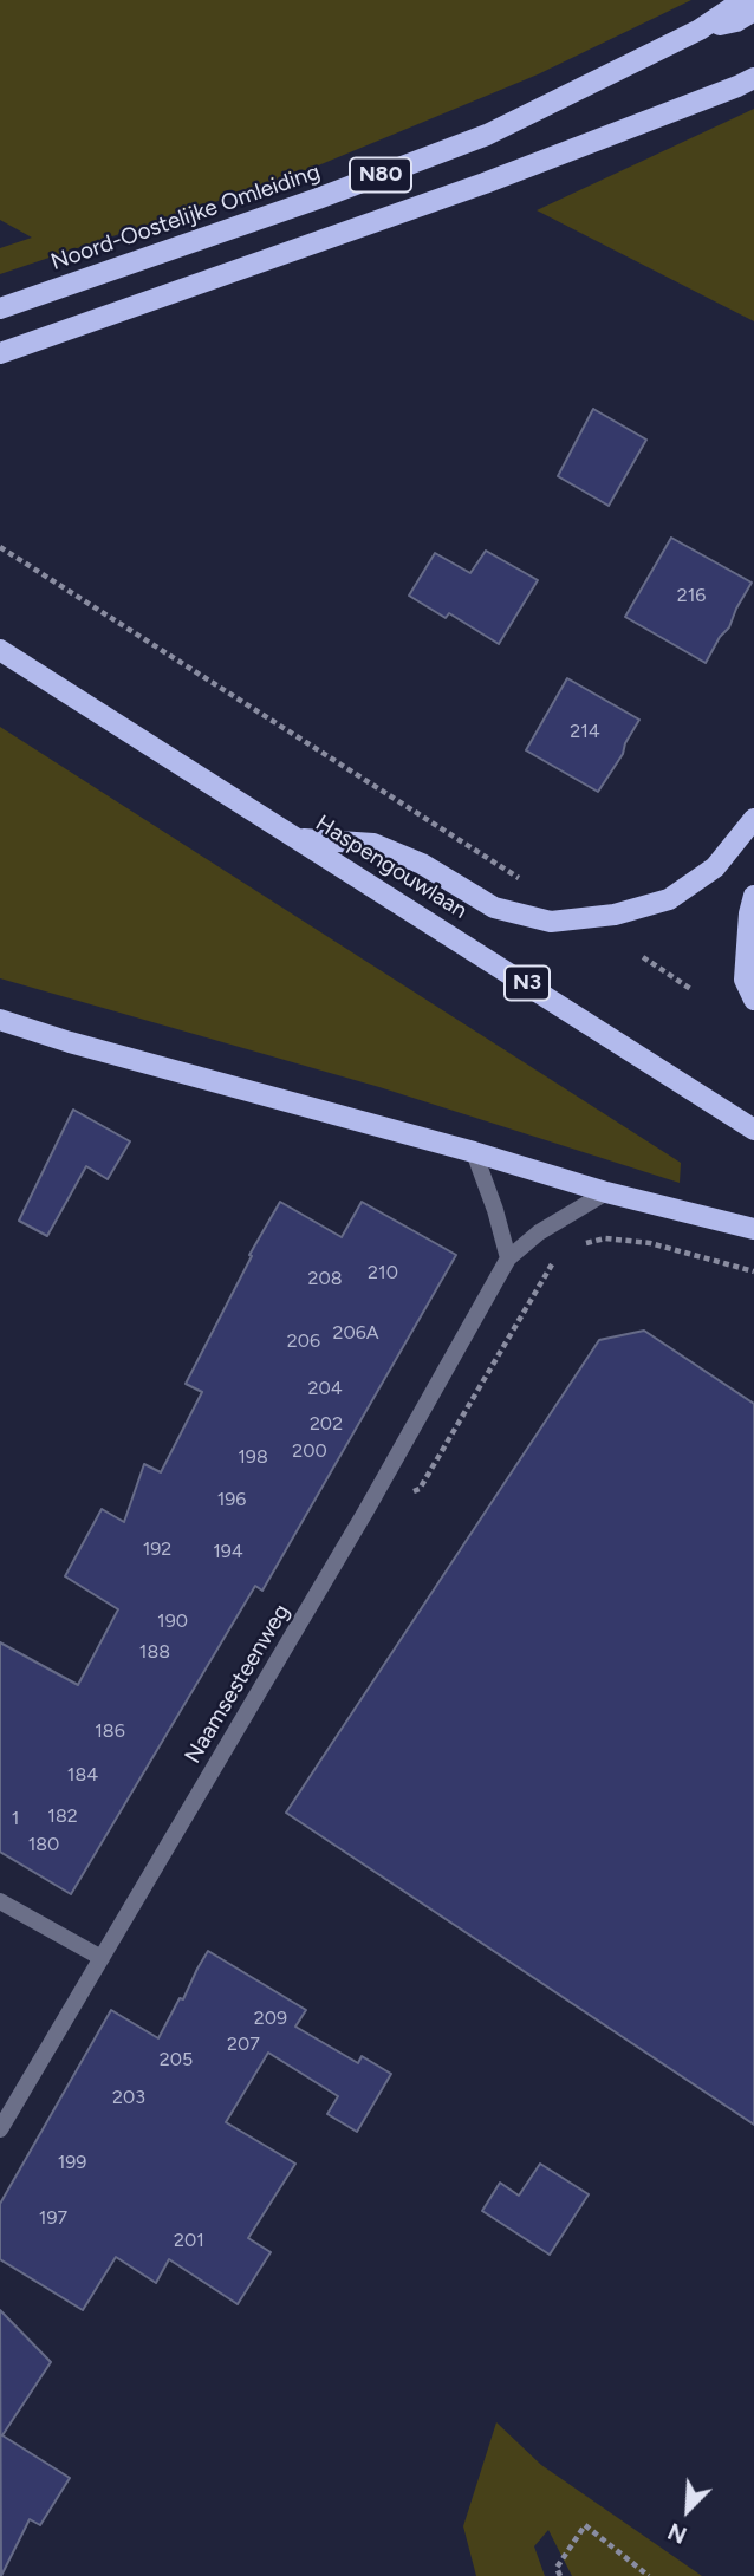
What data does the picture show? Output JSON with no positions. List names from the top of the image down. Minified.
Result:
{"streets":{"main road":["N80","Noord-Oostelijke Omleiding","Haspengouwlaan","N3"],"street":["Naamsesteenweg"]},"house_numbers":["216","214","210","208","206A","206","204","202","200","198","196","192","194","190","188","186","184","182","1","180","209","207","205","203","199","197","201"],"north":"bottom left"}
